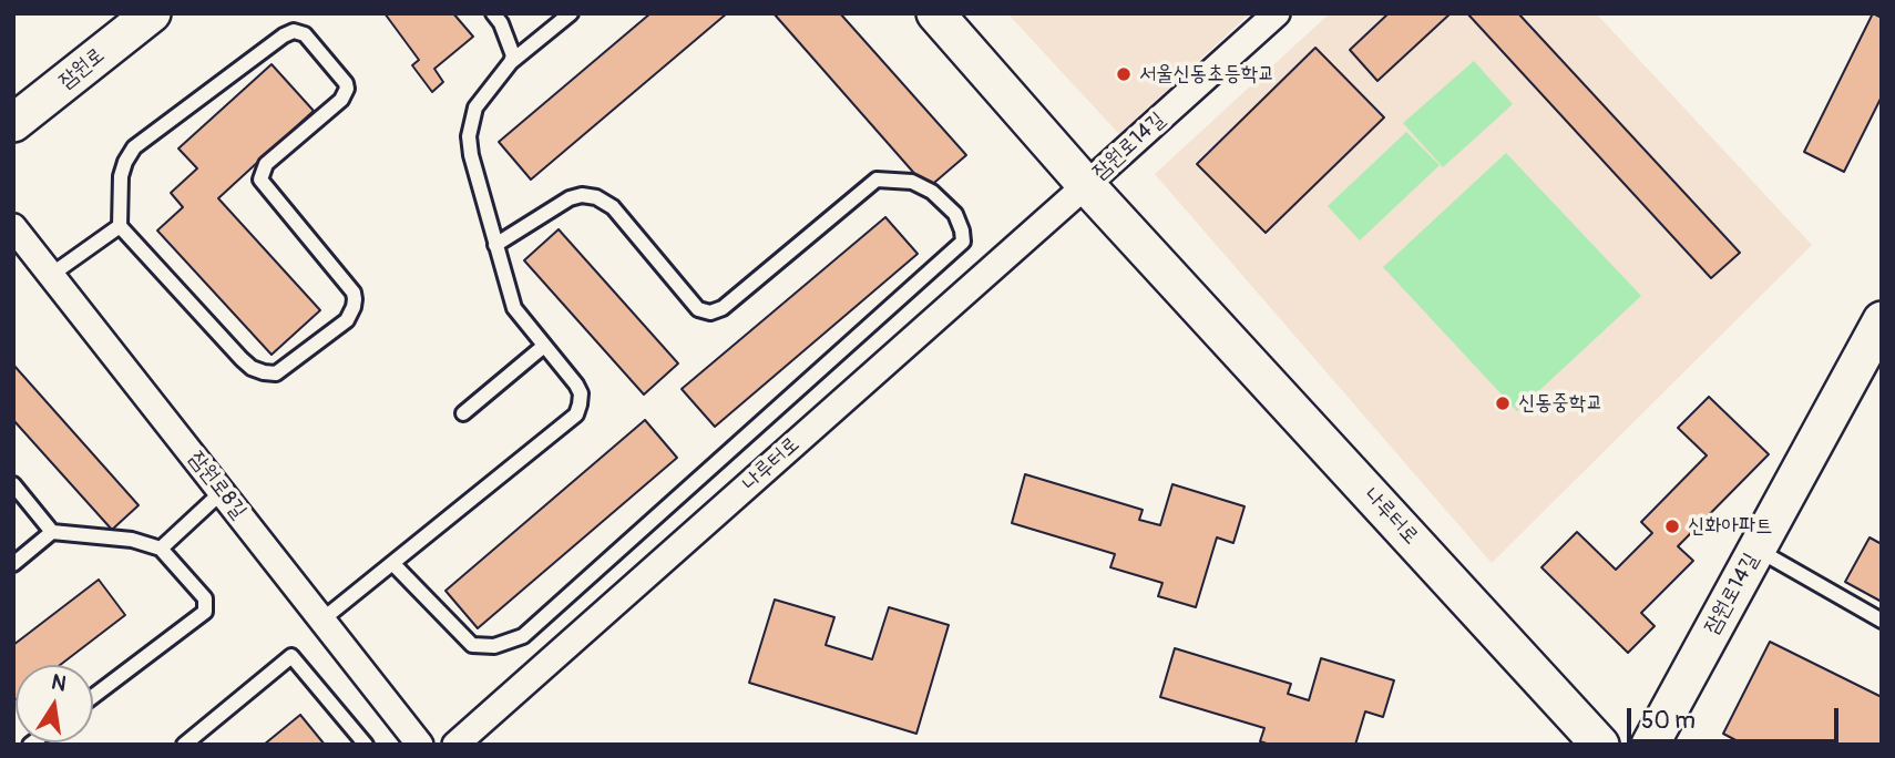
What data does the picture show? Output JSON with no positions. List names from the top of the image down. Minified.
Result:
{"streets":{"main road":["잠원로","잠원로14길","나루터로"],"street":["잠원로8길"]},"crossings":[["잠원로14길","나루터로"]],"places":["서울신동초등학교","신동중학교","신화아파트"],"scale_bar":"50 m","north":"top"}
